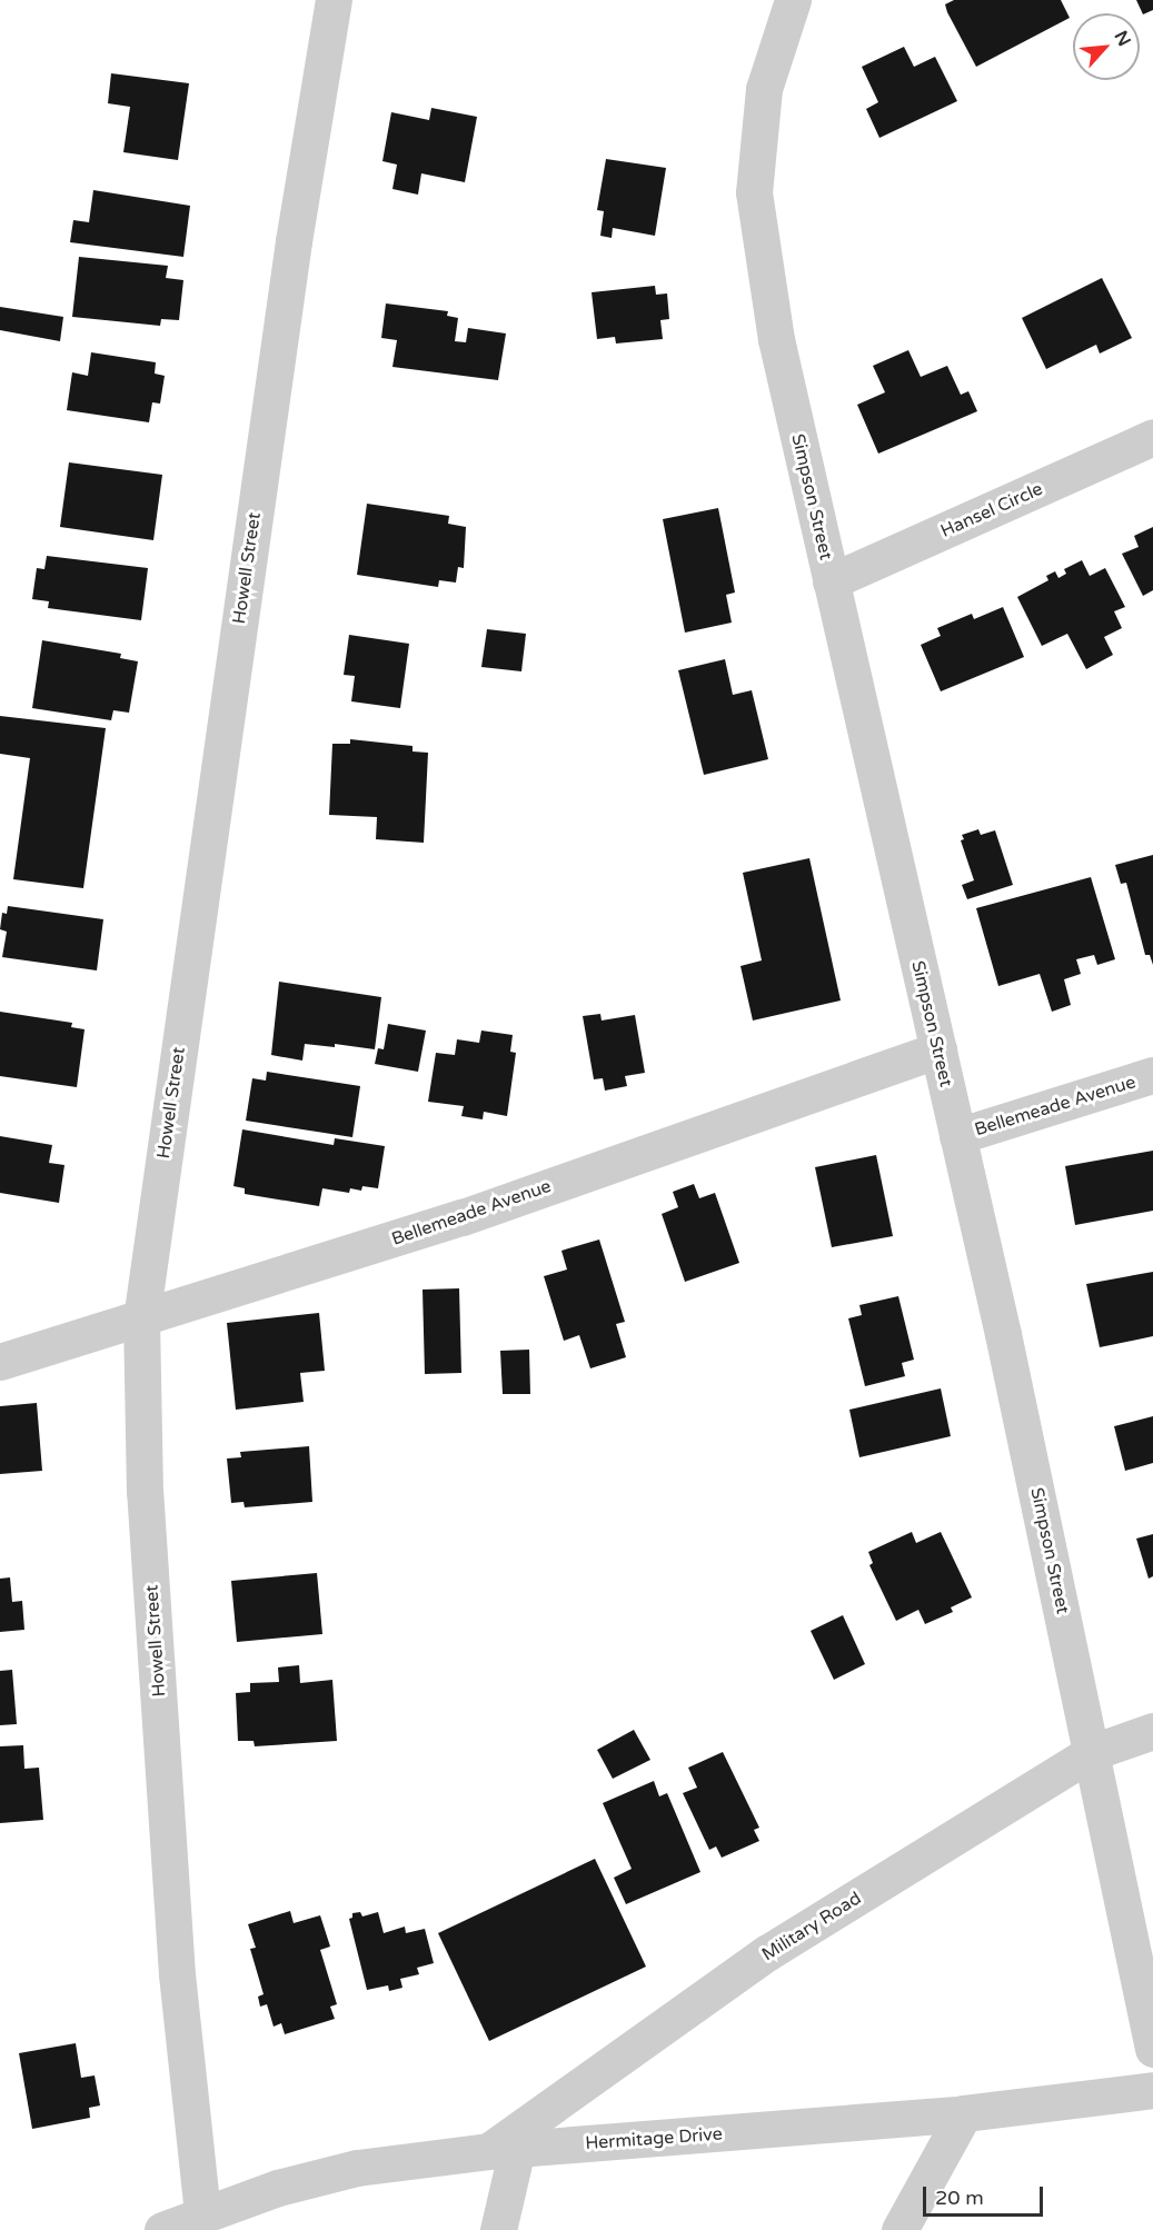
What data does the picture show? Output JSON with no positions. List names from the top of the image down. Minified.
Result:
{"streets":{"street":["Simpson Street","Hansel Circle","Howell Street","Bellemeade Avenue","Military Road","Hermitage Drive"]},"crossings":[["Simpson Street","Hansel Circle"],["Simpson Street","Bellemeade Avenue"],["Simpson Street","Military Road"],["Howell Street","Bellemeade Avenue"],["Howell Street","Hermitage Drive"],["Military Road","Hermitage Drive"]],"scale_bar":"20 m","north":"top right"}
